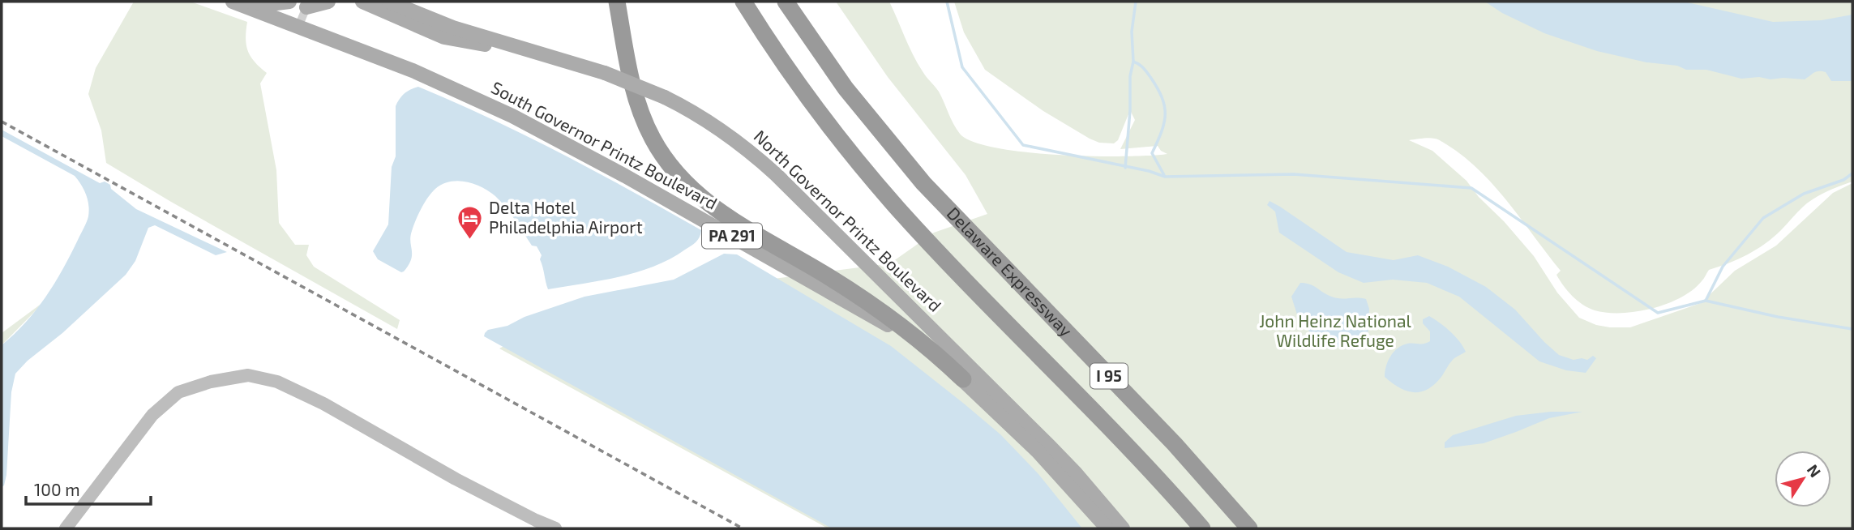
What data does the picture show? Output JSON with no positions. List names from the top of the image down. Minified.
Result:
{"streets":{"highway":["Delaware Expressway","I 95"],"main road":["South Governor Printz Boulevard","North Governor Printz Boulevard","PA 291"]},"parks":["John Heinz National Wildlife Refuge"],"places":{"hotel":["Delta Hotel Philadelphia Airport"]},"scale_bar":"100 m","north":"top right"}
